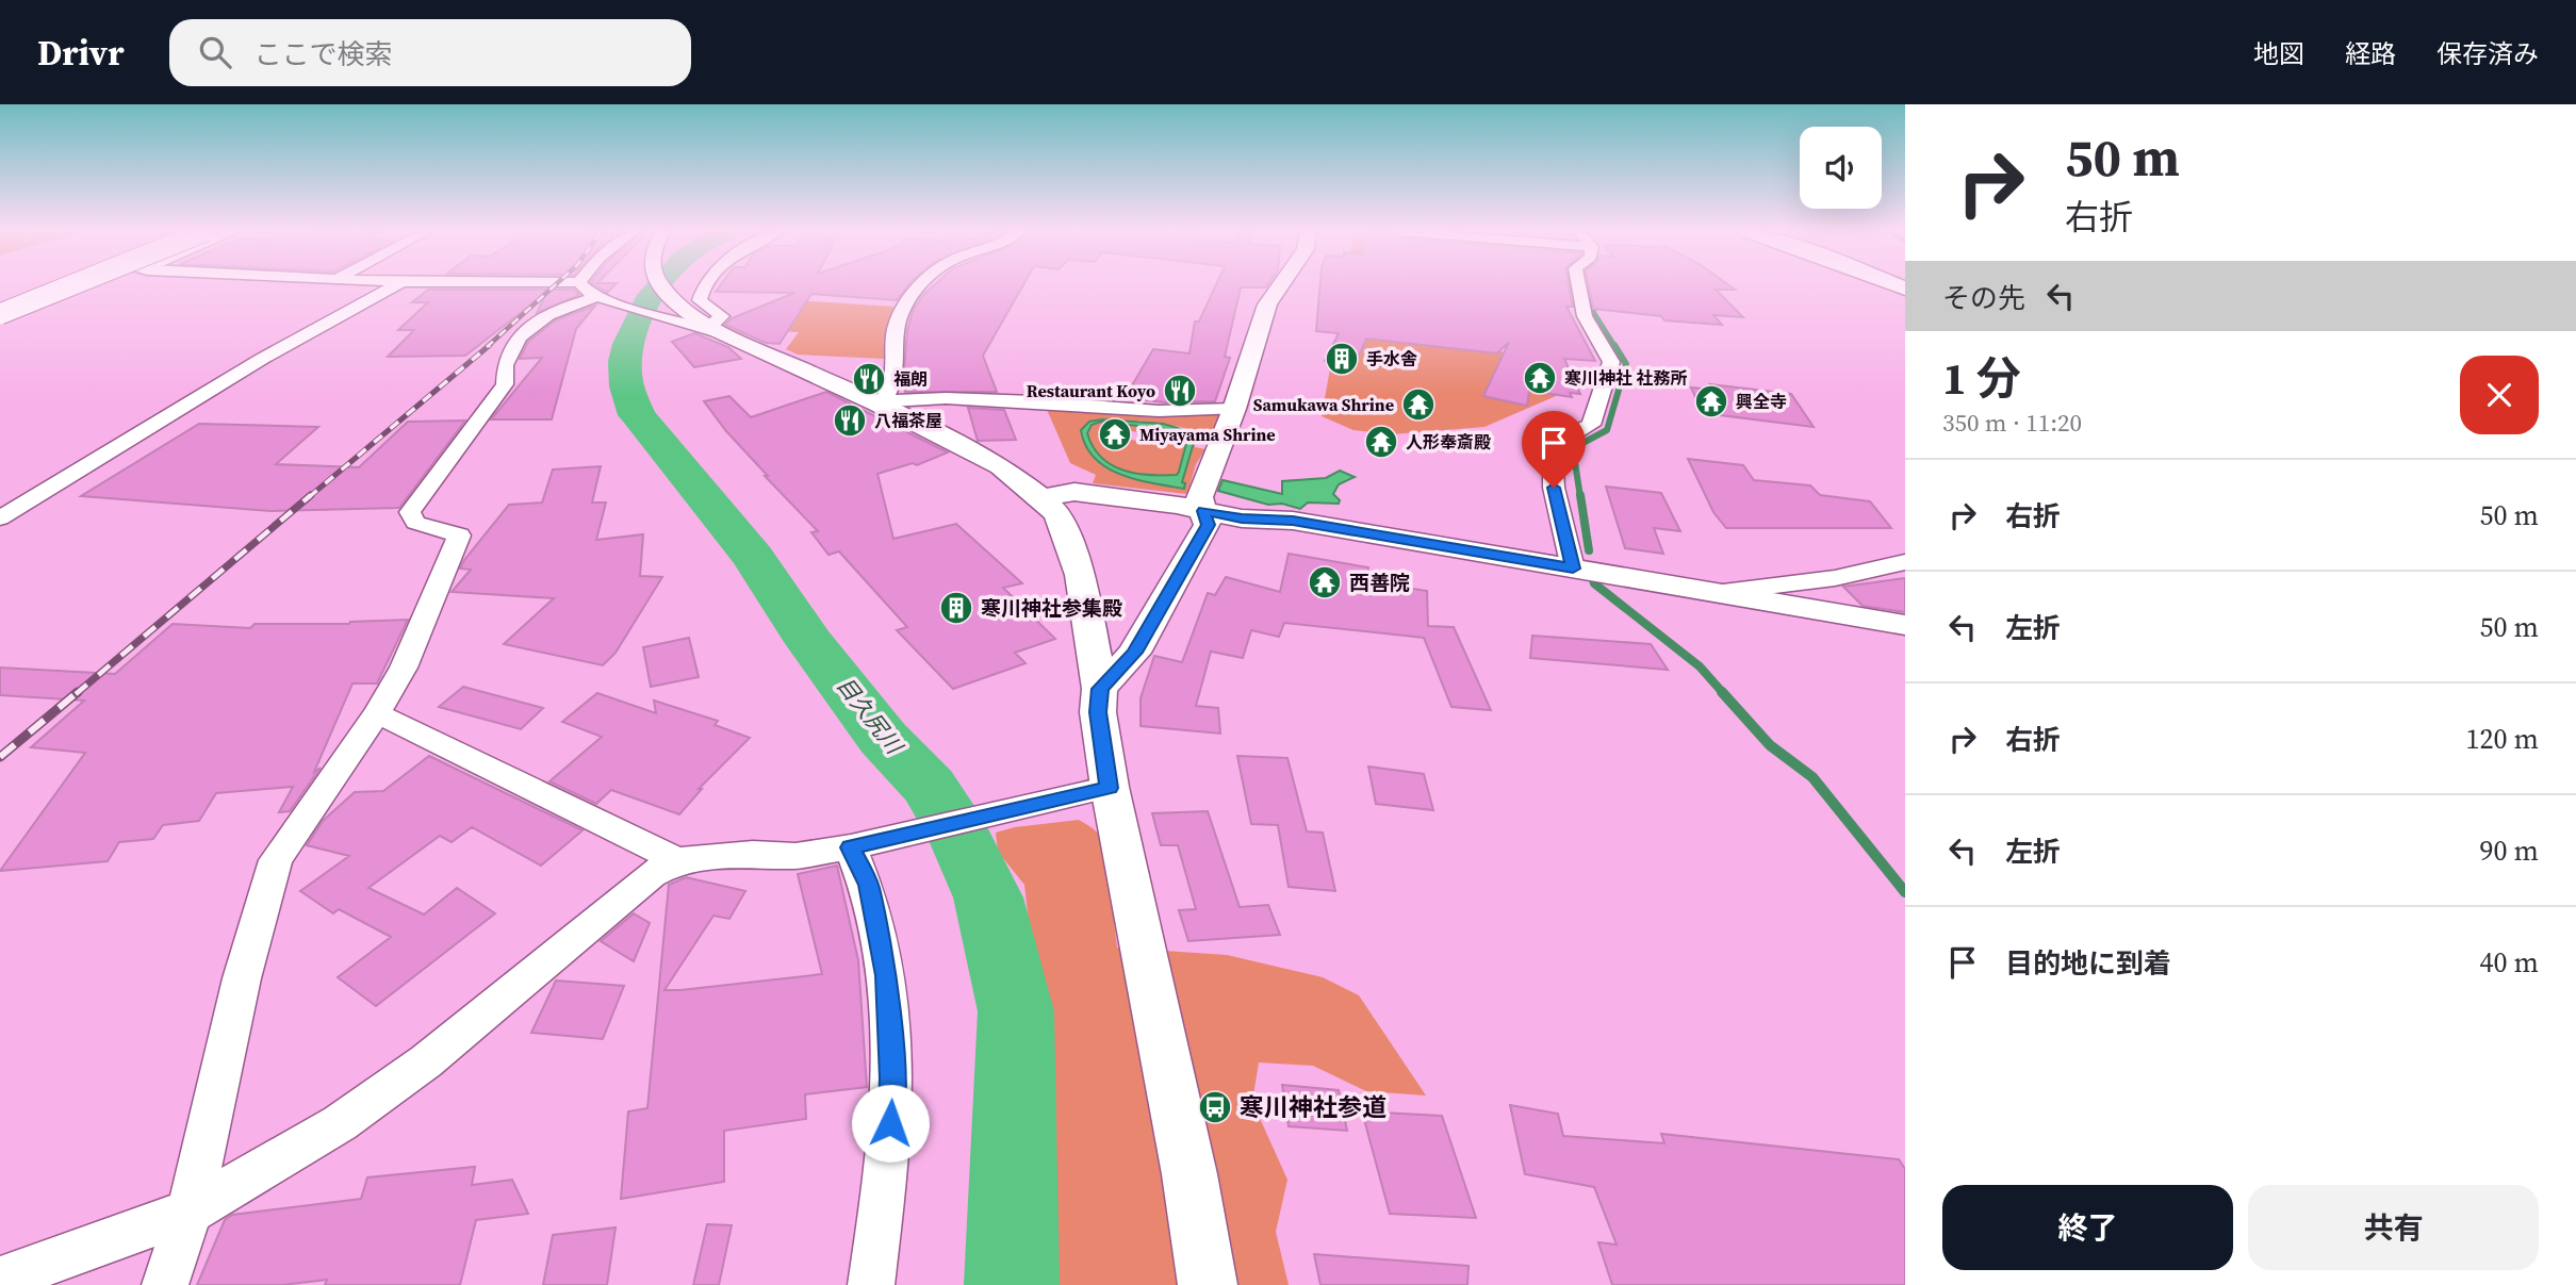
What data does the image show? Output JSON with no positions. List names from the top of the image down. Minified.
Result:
{"water":["目久尻川"],"places":{"building":["手水舎","寒川神社参集殿"],"temple":["寒川神社 社務所","興全寺","Samukawa Shrine","Miyayama Shrine","人形奉斎殿","西善院"],"restaurant":["福朗","Restaurant Koyo","八福茶屋"],"bus stop":["寒川神社参道"]},"page":{"header":"Drivr","search":"ここで検索","nav":["地図","経路","保存済み"],"turn":["50 m","右折"],"then":"その先","heading":["1 分","350 m · 11:20"],"list":[{"name":"右折","value":"50 m"},{"name":"左折","value":"50 m"},{"name":"右折","value":"120 m"},{"name":"左折","value":"90 m"},{"name":"目的地に到着","value":"40 m"}],"buttons":["終了","共有"]}}
